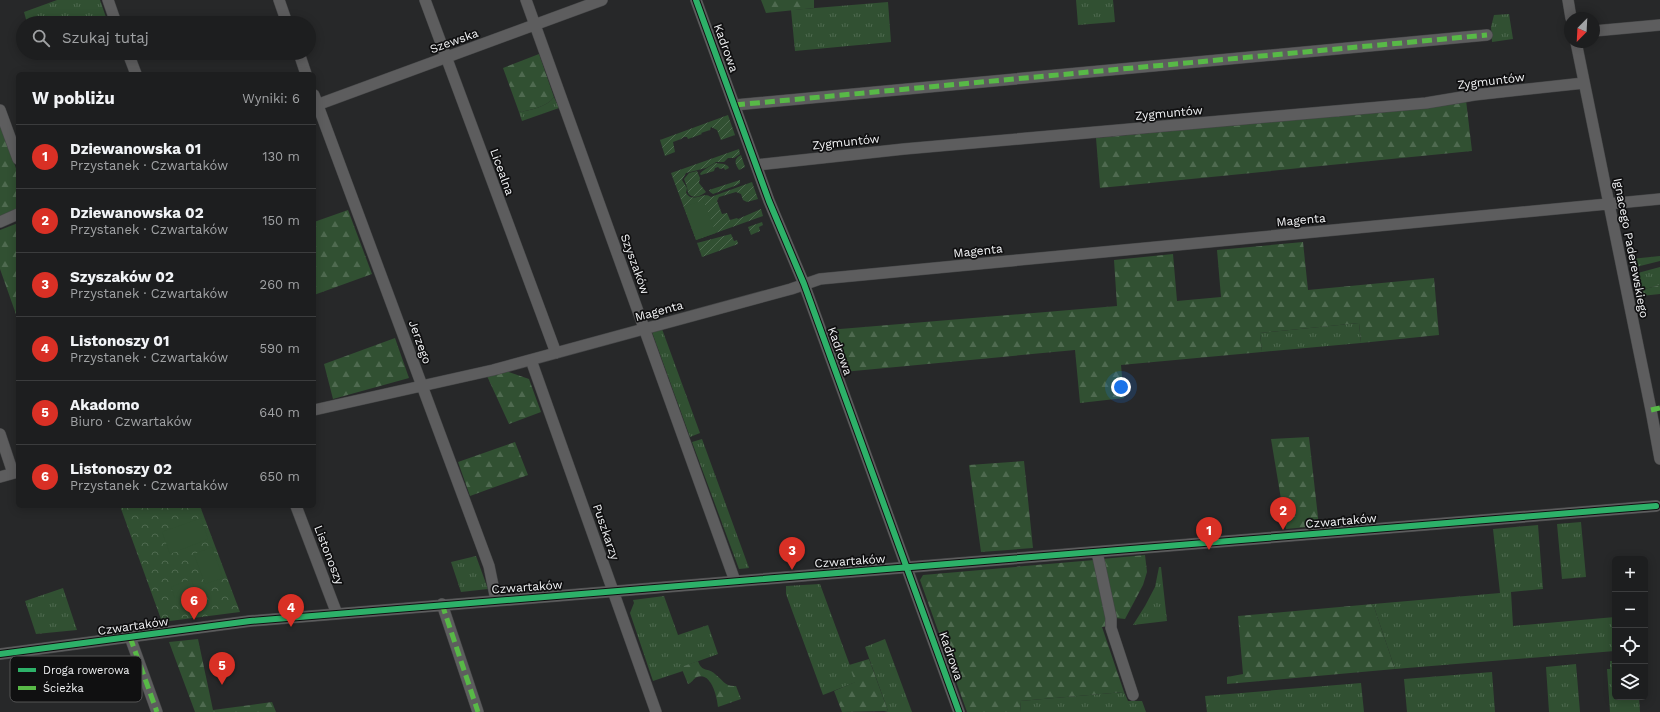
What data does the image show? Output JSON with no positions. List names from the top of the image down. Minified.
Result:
{"streets":{"street":["Szewska","Kadrowa","Zygmuntów","Licealna","Magenta","Ignacego Paderewskiego","Szyszaków","Jerzego","Czwartaków","Puszkarzy","Listonoszy"]},"crossings":[["Szewska","Licealna"],["Szewska","Szyszaków"],["Kadrowa","Zygmuntów"],["Kadrowa","Magenta"],["Kadrowa","Czwartaków"],["Zygmuntów","Ignacego Paderewskiego"],["Licealna","Magenta"],["Magenta","Ignacego Paderewskiego"],["Magenta","Szyszaków"],["Magenta","Jerzego"],["Magenta","Puszkarzy"],["Szyszaków","Czwartaków"],["Jerzego","Czwartaków"],["Czwartaków","Puszkarzy"],["Czwartaków","Listonoszy"]],"legend":["Droga rowerowa","Ścieżka"],"north":"bottom left","page":{"search":"Szukaj tutaj","heading":["W pobliżu","Wyniki: 6"],"list":[{"mark":"1","name":"Dziewanowska 01","note":"Przystanek · Czwartaków","value":"130 m"},{"mark":"2","name":"Dziewanowska 02","note":"Przystanek · Czwartaków","value":"150 m"},{"mark":"3","name":"Szyszaków 02","note":"Przystanek · Czwartaków","value":"260 m"},{"mark":"4","name":"Listonoszy 01","note":"Przystanek · Czwartaków","value":"590 m"},{"mark":"5","name":"Akadomo","note":"Biuro · Czwartaków","value":"640 m"},{"mark":"6","name":"Listonoszy 02","note":"Przystanek · Czwartaków","value":"650 m"}],"pins":["2","1","3","6","4","5"],"map_buttons":["+","−"]}}
